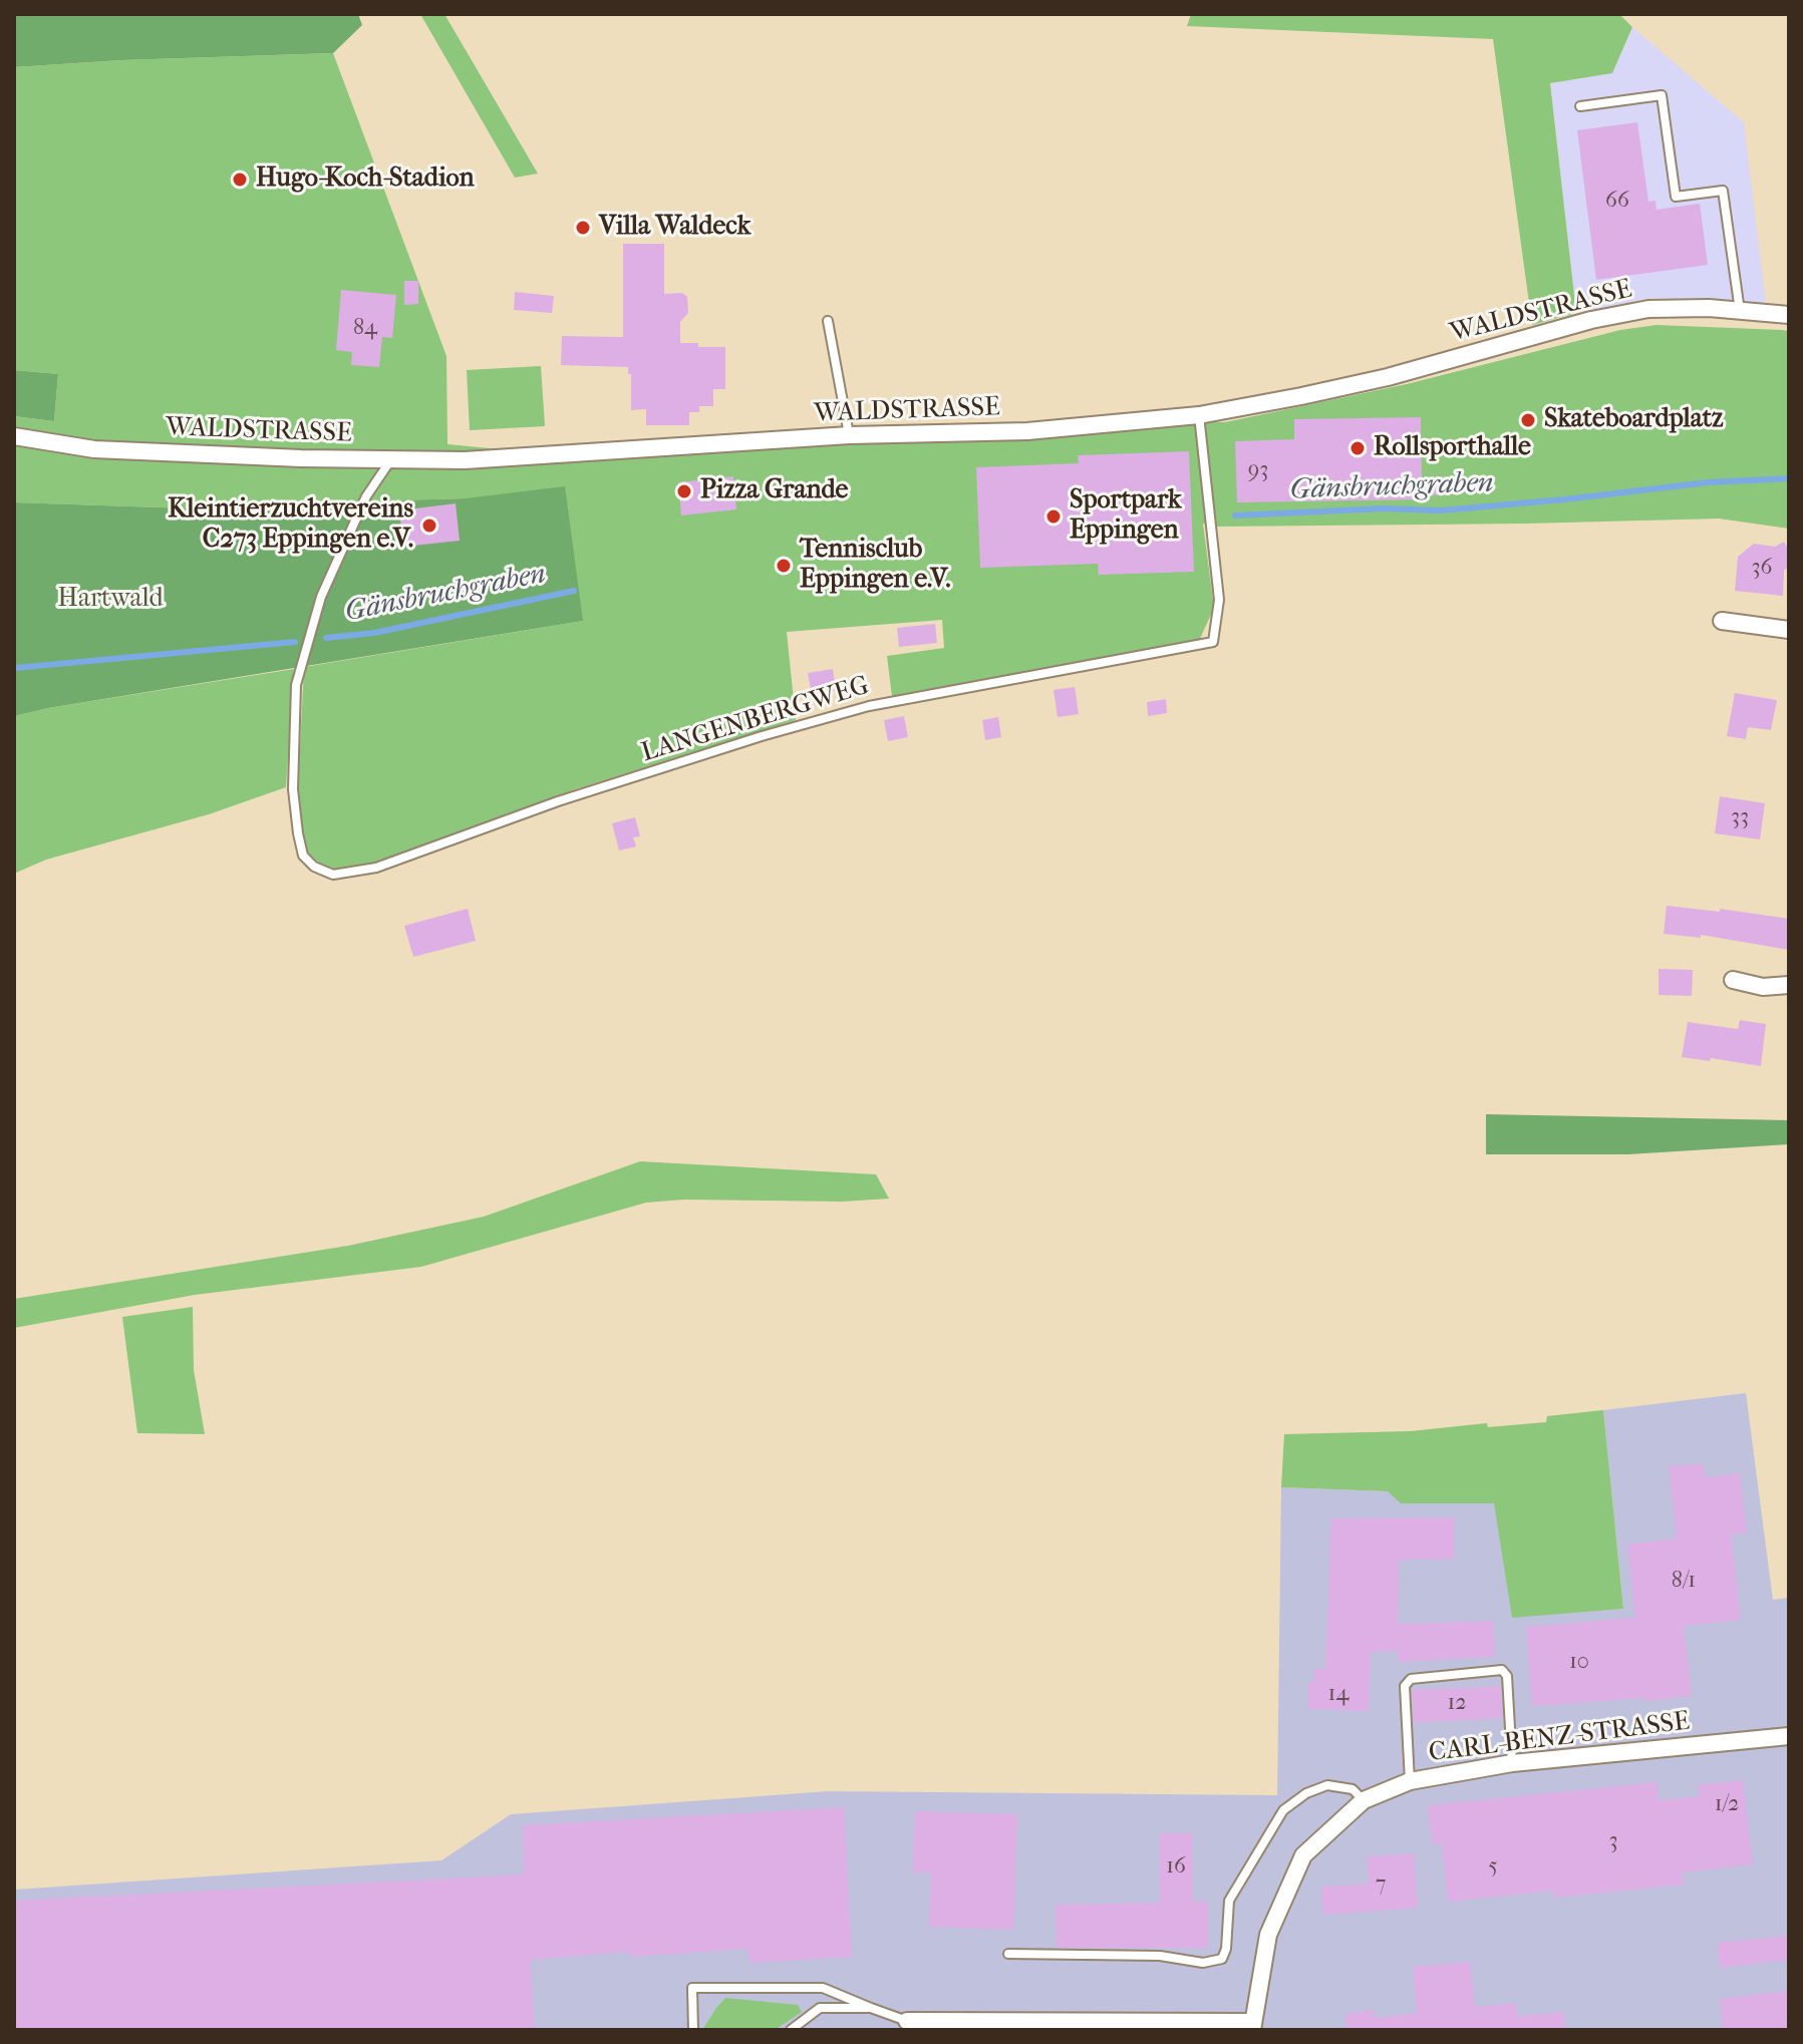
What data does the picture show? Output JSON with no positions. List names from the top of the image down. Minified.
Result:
{"streets":{"street":["WALDSTRASSE","CARL-BENZ-STRASSE"],"lane":["LANGENBERGWEG"]},"crossings":[["WALDSTRASSE","LANGENBERGWEG"]],"water":["Gänsbruchgraben"],"parks":["Hartwald"],"places":["Hugo-Koch-Stadion","Villa Waldeck","Skateboardplatz","Rollsporthalle","Pizza Grande","Sportpark Eppingen","Kleintierzuchtvereins C273 Eppingen e.V.","Tennisclub Eppingen e.V."],"house_numbers":["66","84","93","36","33","8/1","10","14","12","1/2","3","16","5","7"]}
